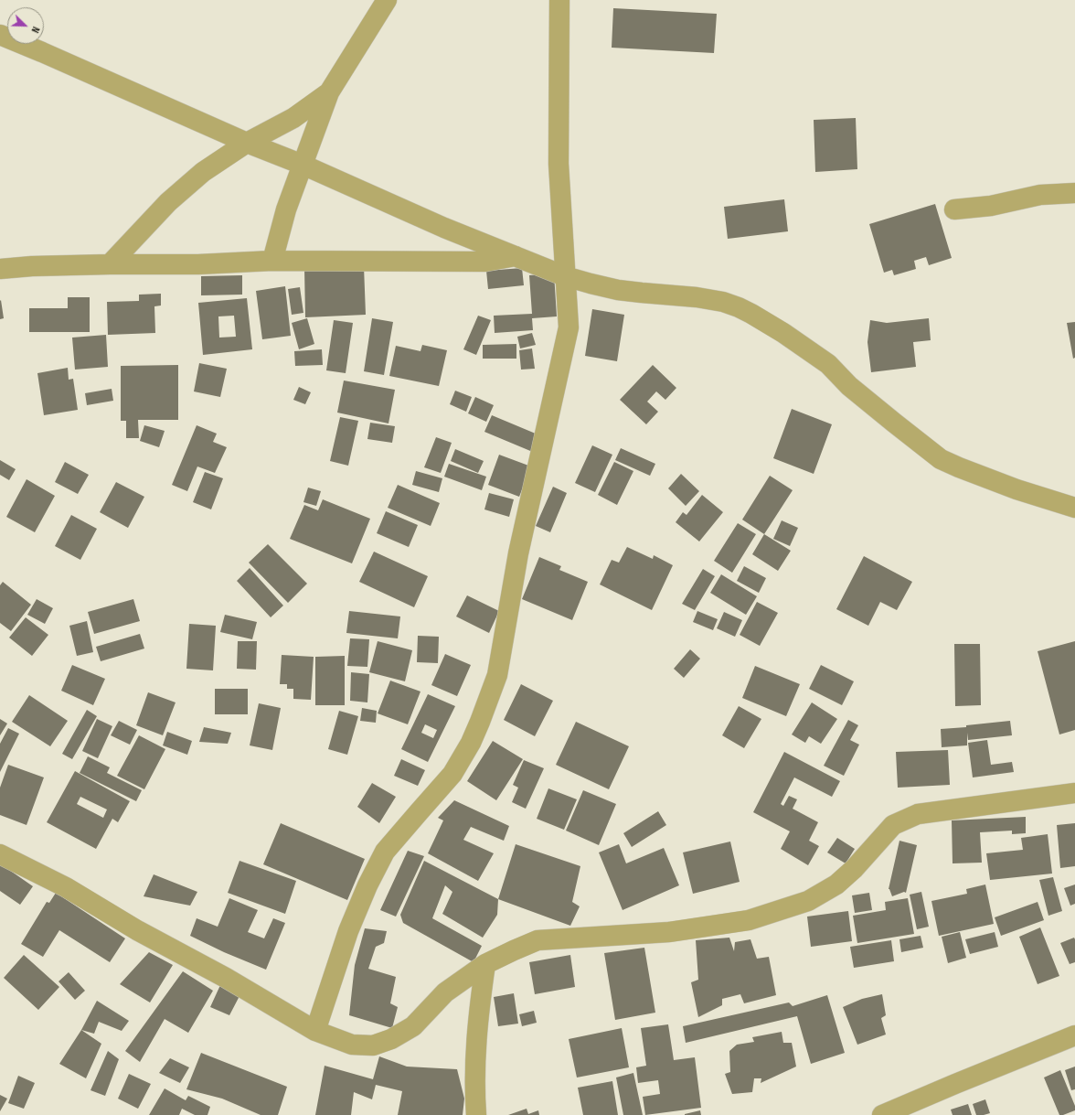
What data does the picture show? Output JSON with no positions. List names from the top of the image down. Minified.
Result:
{"north":"bottom right"}
